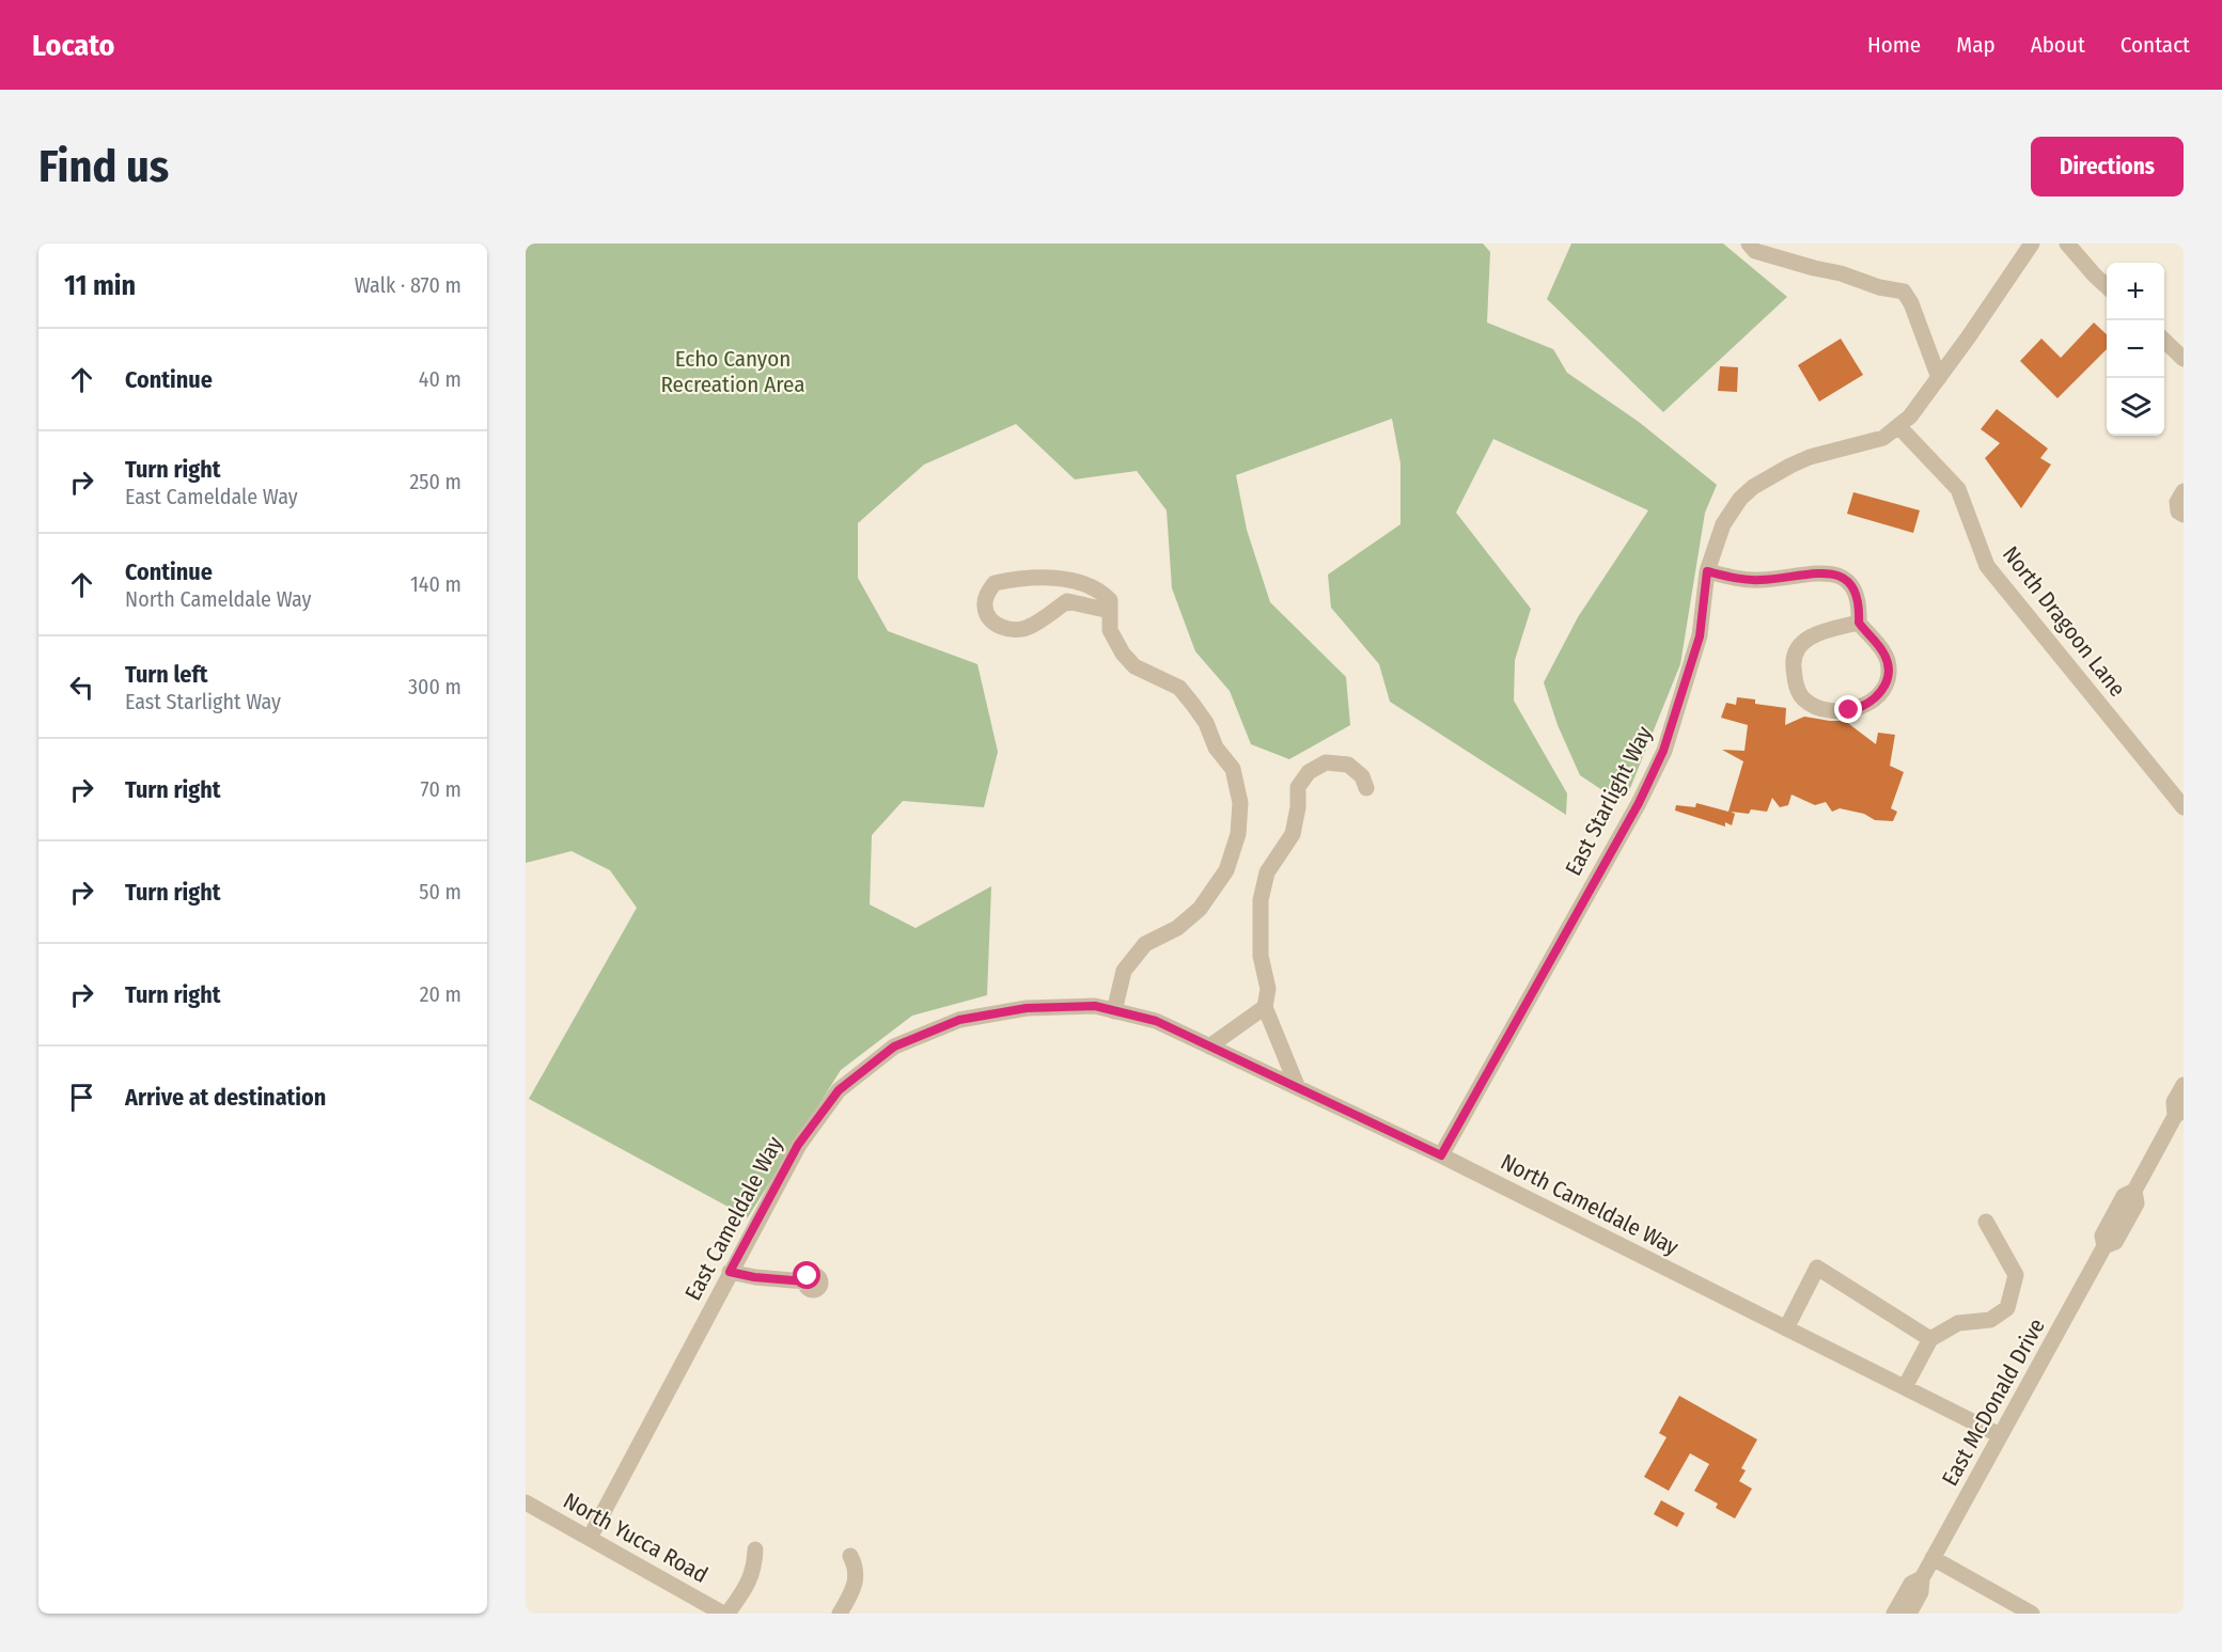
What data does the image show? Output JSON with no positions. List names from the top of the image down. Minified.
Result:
{"streets":{"street":["North Dragoon Lane","East Starlight Way","North Cameldale Way","East Cameldale Way","East McDonald Drive","North Yucca Road"]},"crossings":[["North Dragoon Lane","East Starlight Way"],["East Starlight Way","North Cameldale Way"],["North Cameldale Way","East Cameldale Way"],["North Cameldale Way","East McDonald Drive"],["East Cameldale Way","North Yucca Road"]],"parks":["Echo Canyon Recreation Area"],"page":{"header":"Locato","nav":["Home","Map","About","Contact"],"buttons":"Directions","title":"Find us","heading":["11 min","Walk · 870 m"],"map_buttons":["+","−"],"list":[["Continue","40 m"],["Turn right","East Cameldale Way","250 m"],["Continue","North Cameldale Way","140 m"],["Turn left","East Starlight Way","300 m"],["Turn right","70 m"],["Turn right","50 m"],["Turn right","20 m"],"Arrive at destination"]}}
